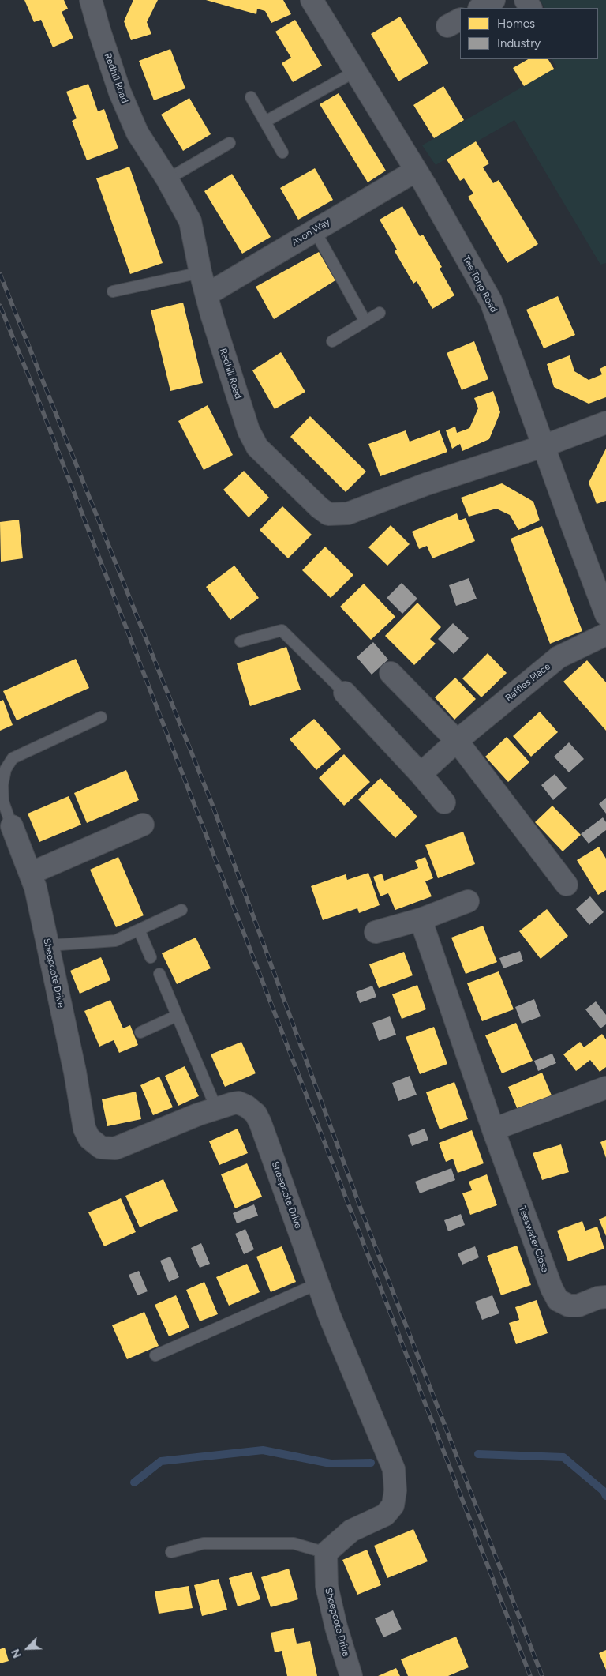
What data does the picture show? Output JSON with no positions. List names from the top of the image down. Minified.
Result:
{"streets":{"street":["Redhill Road","Avon Way","Tee Tong Road","Raffles Place","Sheepcote Drive","Teeswater Close"]},"crossings":[["Redhill Road","Avon Way"],["Redhill Road","Tee Tong Road"],["Avon Way","Tee Tong Road"]],"legend":["Homes","Industry"],"north":"bottom left"}
